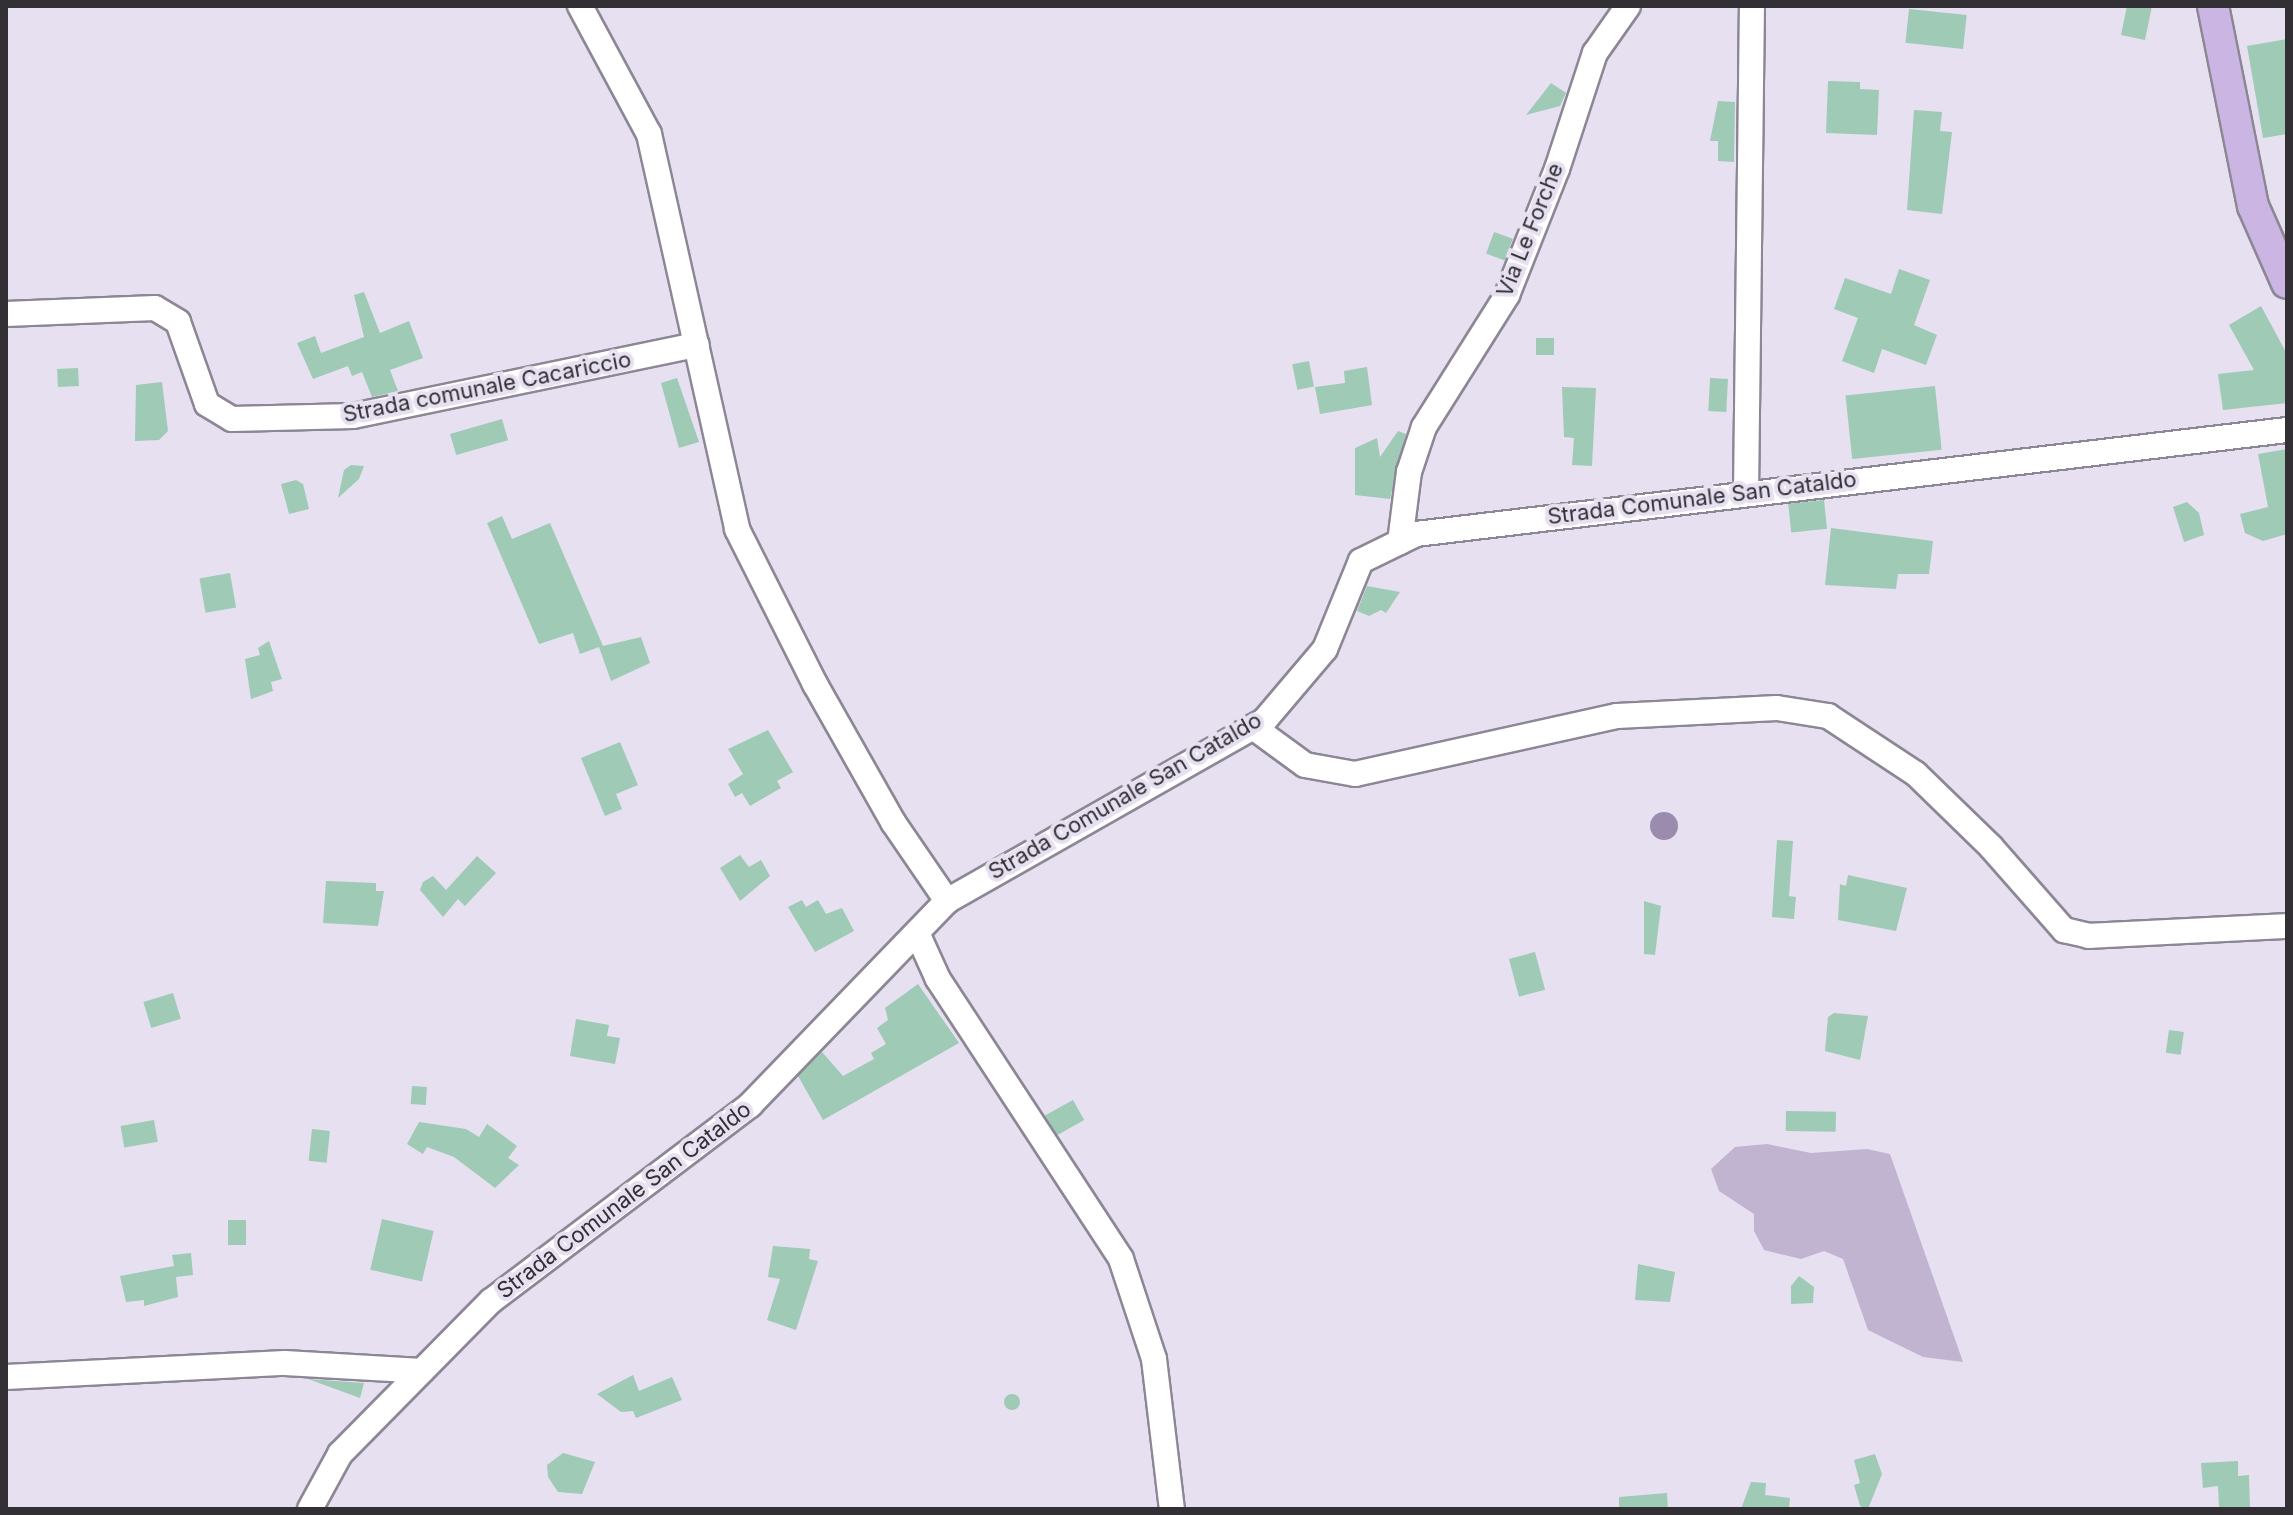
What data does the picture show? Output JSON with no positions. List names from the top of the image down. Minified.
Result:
{"streets":{"street":["Via Le Forche","Strada comunale Cacariccio","Strada Comunale San Cataldo"]},"crossings":[["Via Le Forche","Strada Comunale San Cataldo"]]}
